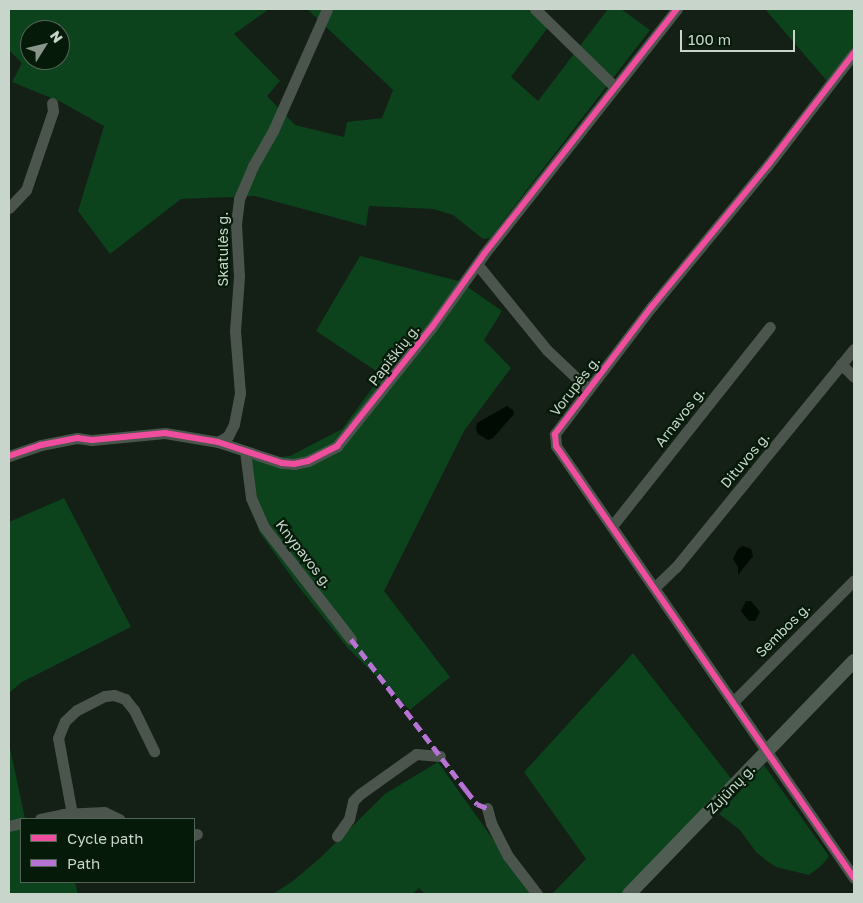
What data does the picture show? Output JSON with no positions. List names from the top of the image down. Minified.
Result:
{"streets":{"main road":["Zujūnų g."],"street":["Skatulės g.","Papiškių g.","Vorupės g.","Arnavos g.","Dituvos g.","Knypavos g.","Sembos g."]},"crossings":[["Skatulės g.","Papiškių g."],["Papiškių g.","Knypavos g."],["Vorupės g.","Arnavos g."],["Vorupės g.","Dituvos g."],["Vorupės g.","Sembos g."],["Vorupės g.","Zujūnų g."]],"legend":["Cycle path","Path"],"scale_bar":"100 m","north":"top right"}
